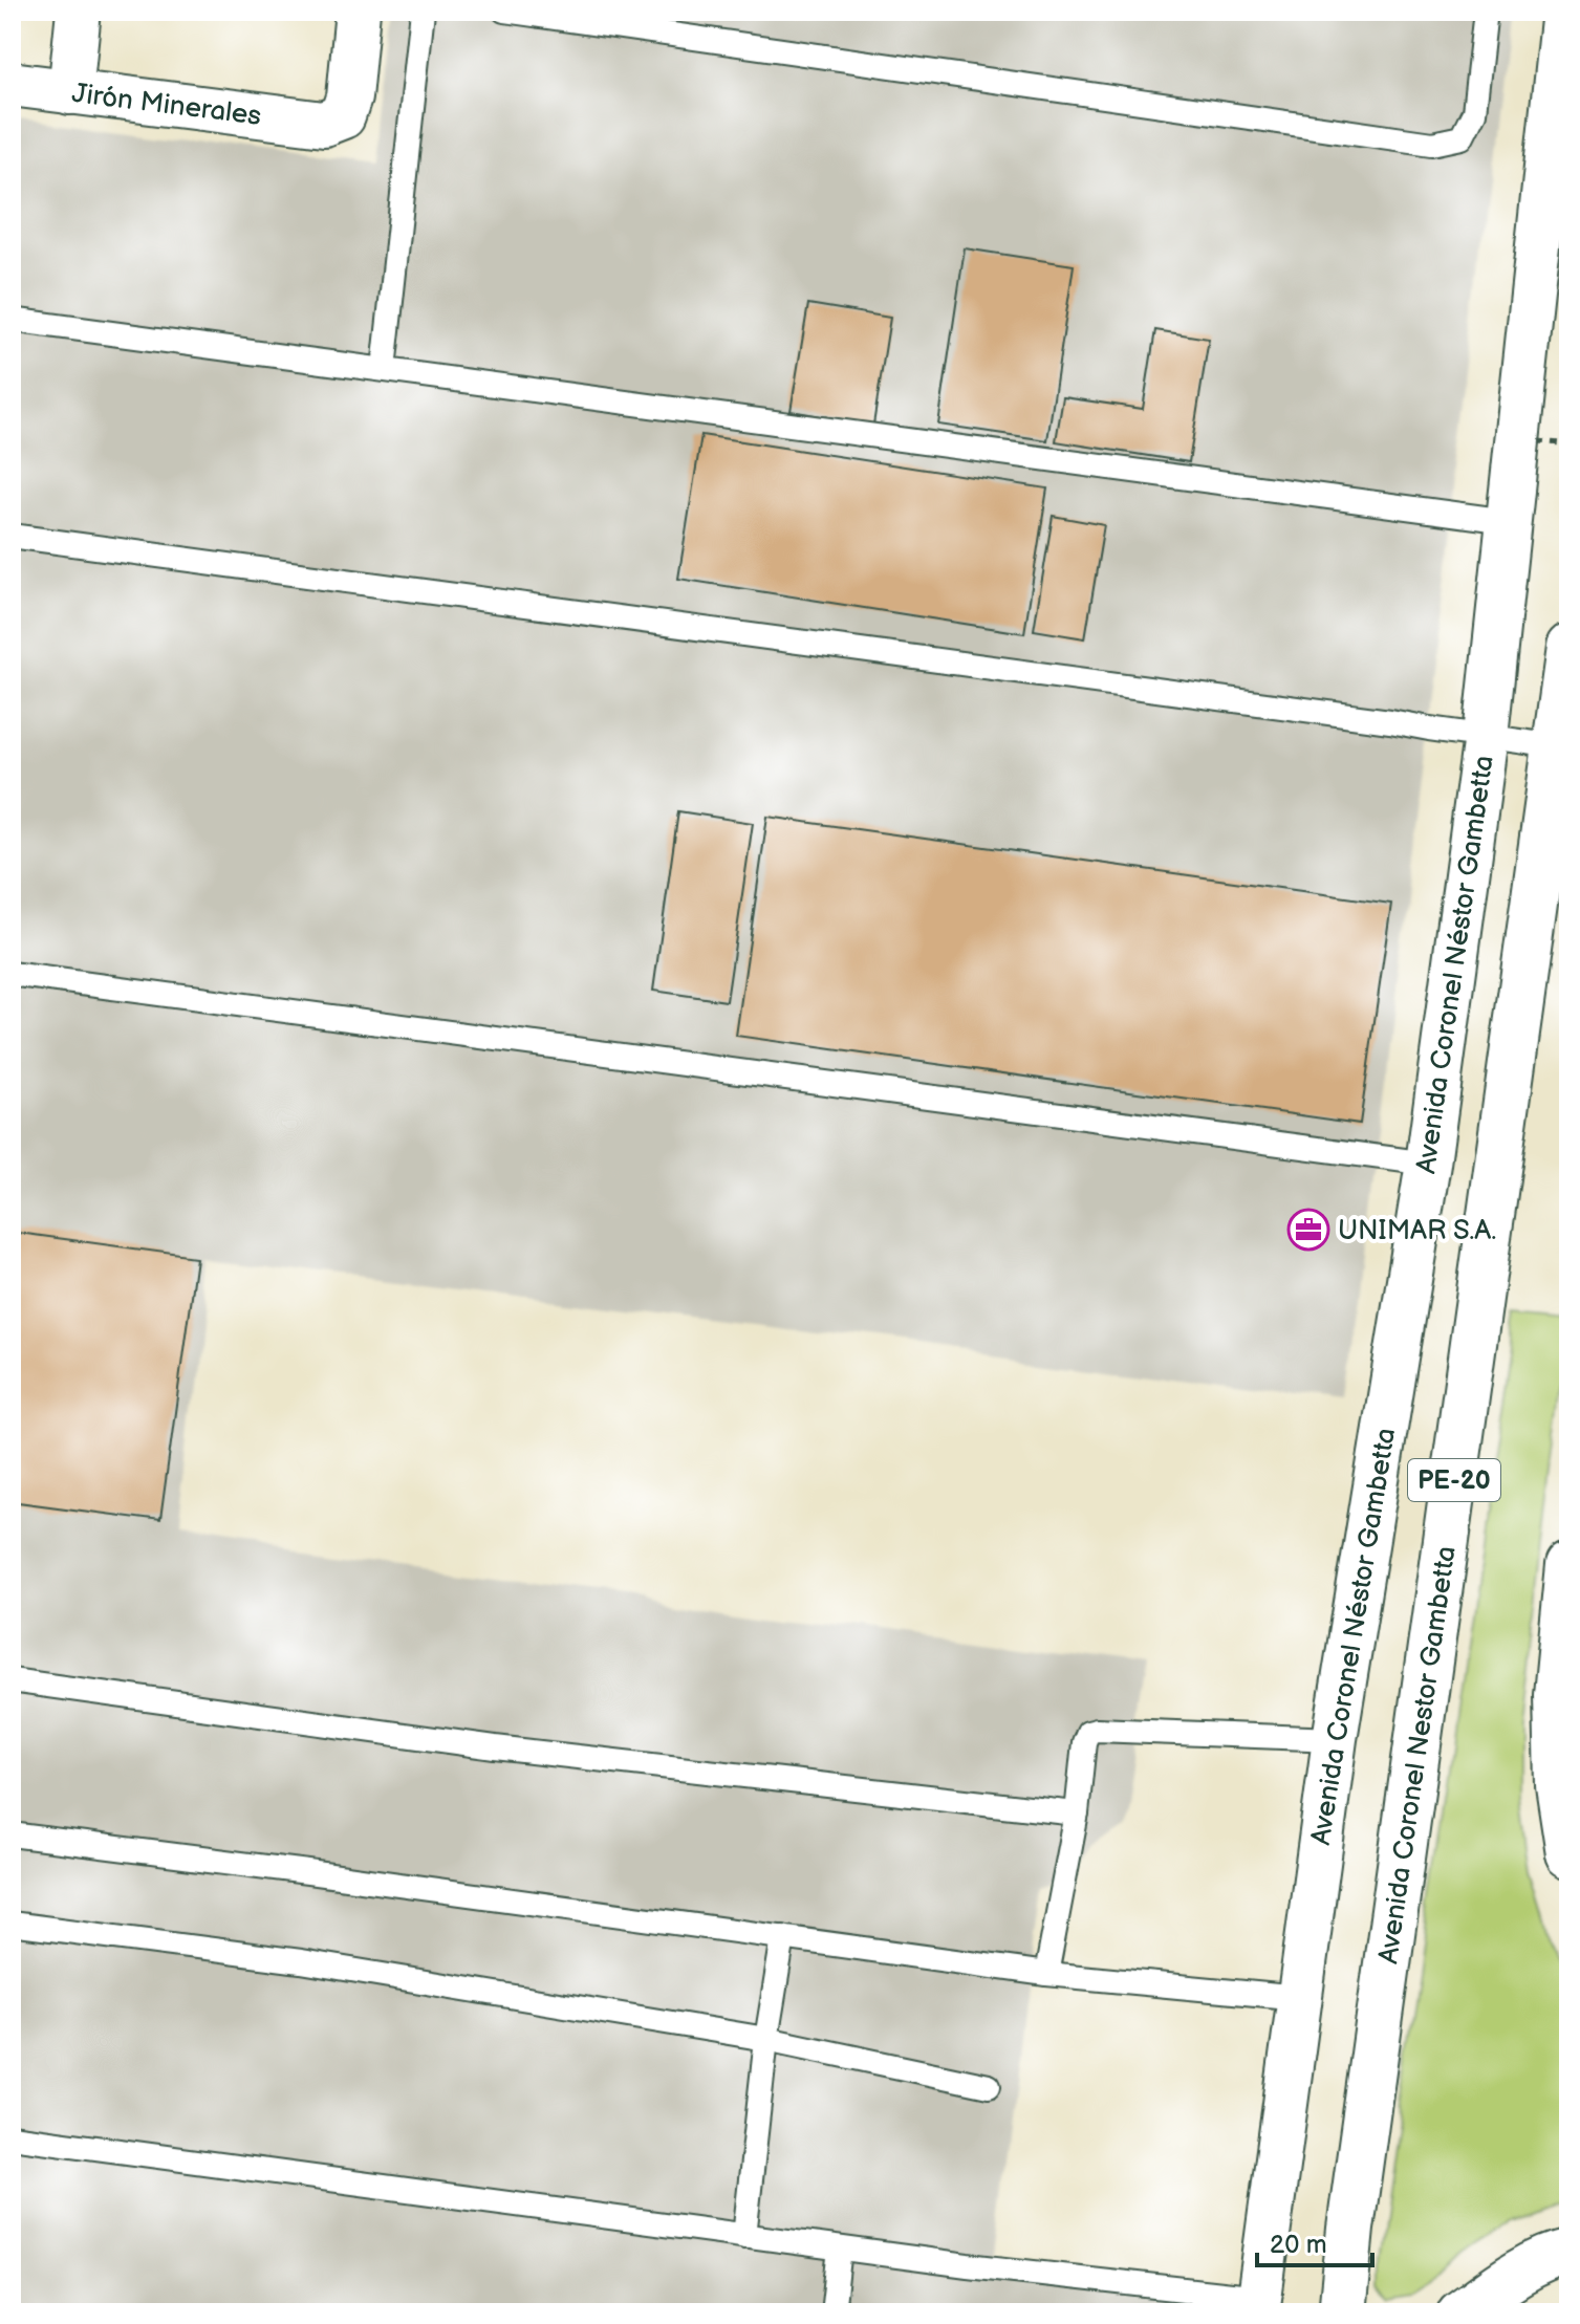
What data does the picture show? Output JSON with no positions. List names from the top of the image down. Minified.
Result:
{"streets":{"highway":["PE-20","Avenida Coronel Nestor Gambetta"],"street":["Jirón Minerales","Avenida Coronel Néstor Gambetta"]},"places":{"office":["UNIMAR S.A."]},"scale_bar":"20 m"}
